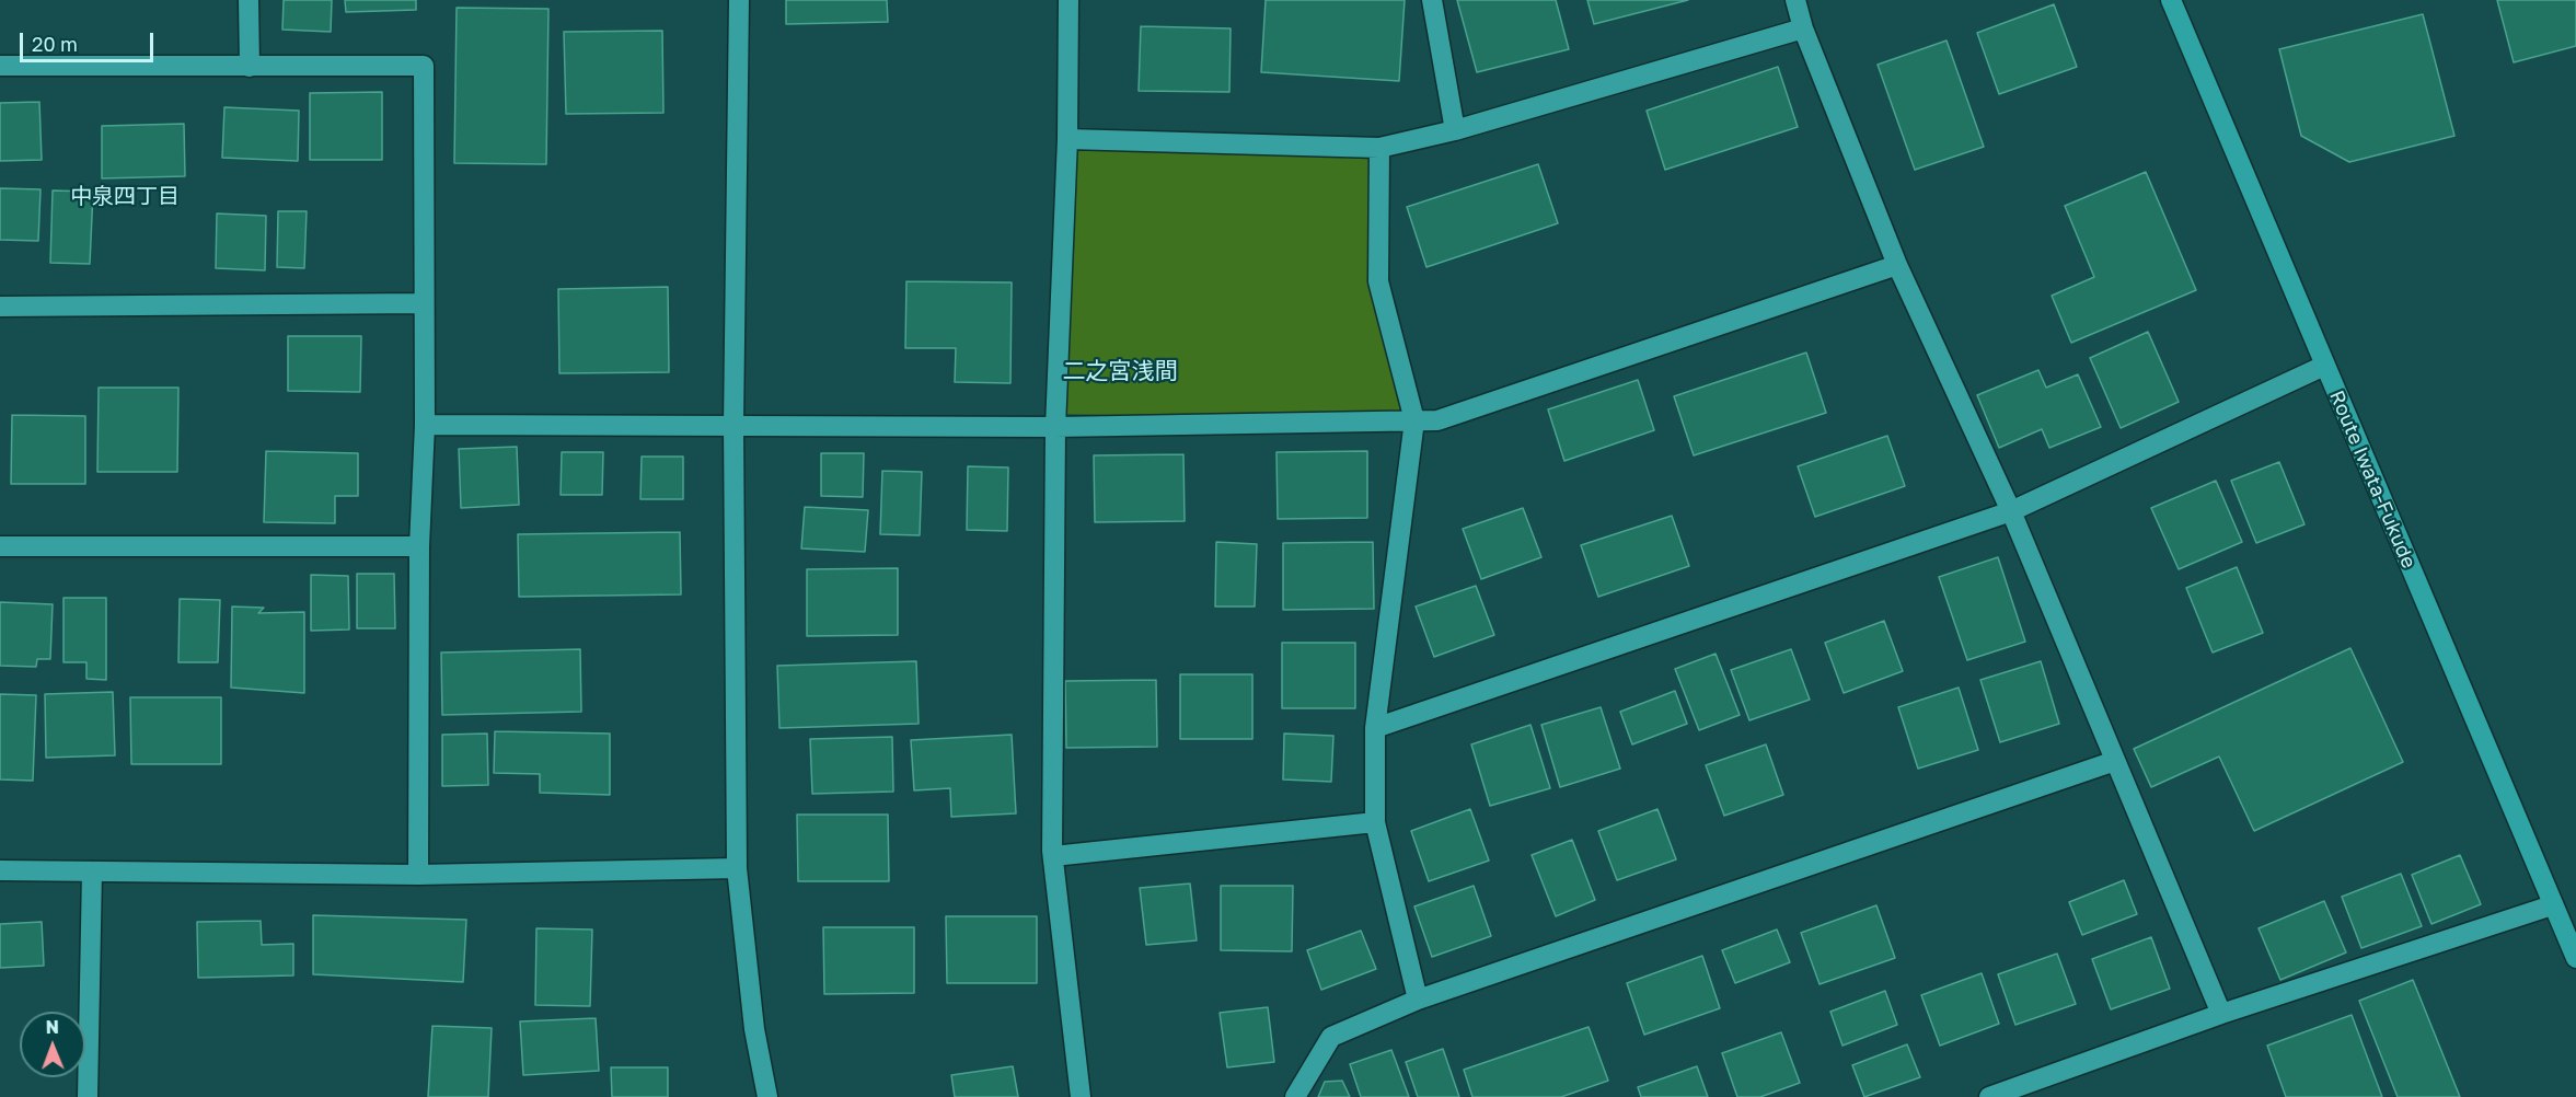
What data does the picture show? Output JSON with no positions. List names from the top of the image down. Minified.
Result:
{"streets":{"main road":["Route Iwata-Fukude"]},"districts":["中泉四丁目","二之宮浅間"],"scale_bar":"20 m","north":"top"}
